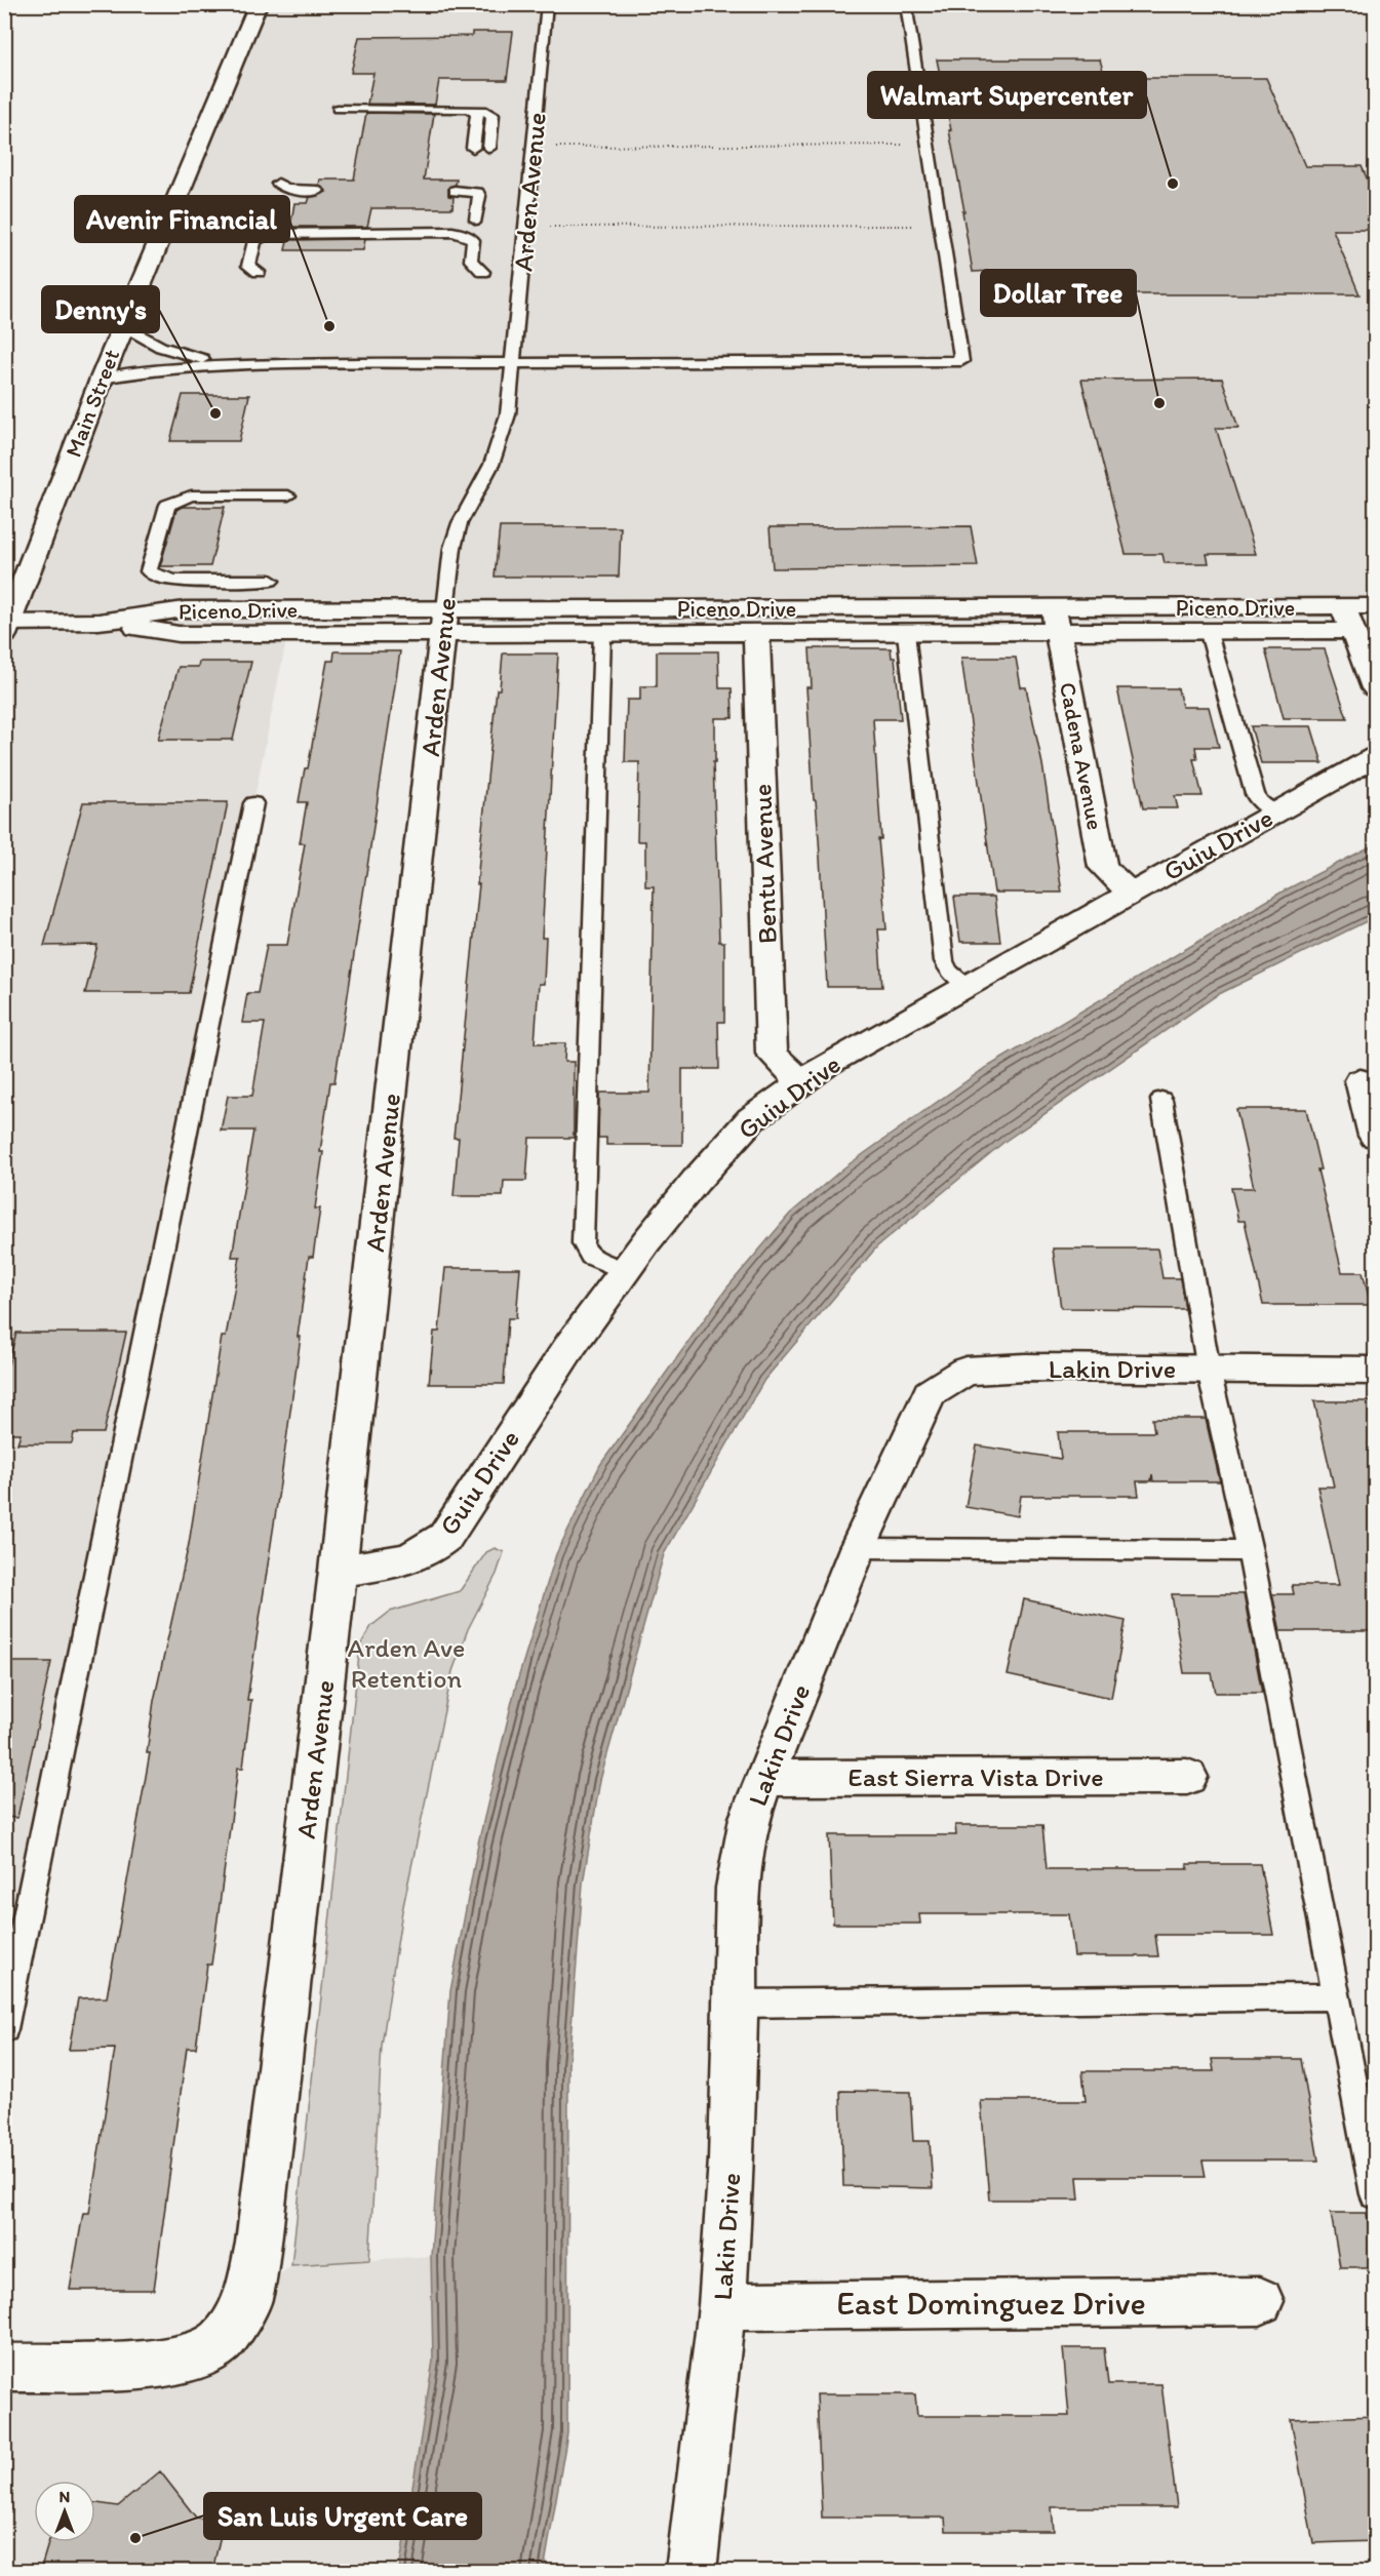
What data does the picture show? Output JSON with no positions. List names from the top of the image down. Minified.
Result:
{"streets":{"main road":["Arden Avenue","Main Street","Piceno Drive","Cadena Avenue","Guiu Drive","Bentu Avenue","Lakin Drive","East Sierra Vista Drive","East Dominguez Drive"]},"crossings":[["Arden Avenue","Piceno Drive"],["Arden Avenue","Guiu Drive"],["Main Street","Piceno Drive"],["Piceno Drive","Cadena Avenue"],["Piceno Drive","Bentu Avenue"],["Cadena Avenue","Guiu Drive"],["Guiu Drive","Bentu Avenue"],["Lakin Drive","East Sierra Vista Drive"],["Lakin Drive","East Dominguez Drive"]],"parks":["Arden Ave Retention"],"places":["Walmart Supercenter","Avenir Financial","Dollar Tree","Denny's","San Luis Urgent Care"],"north":"top"}
